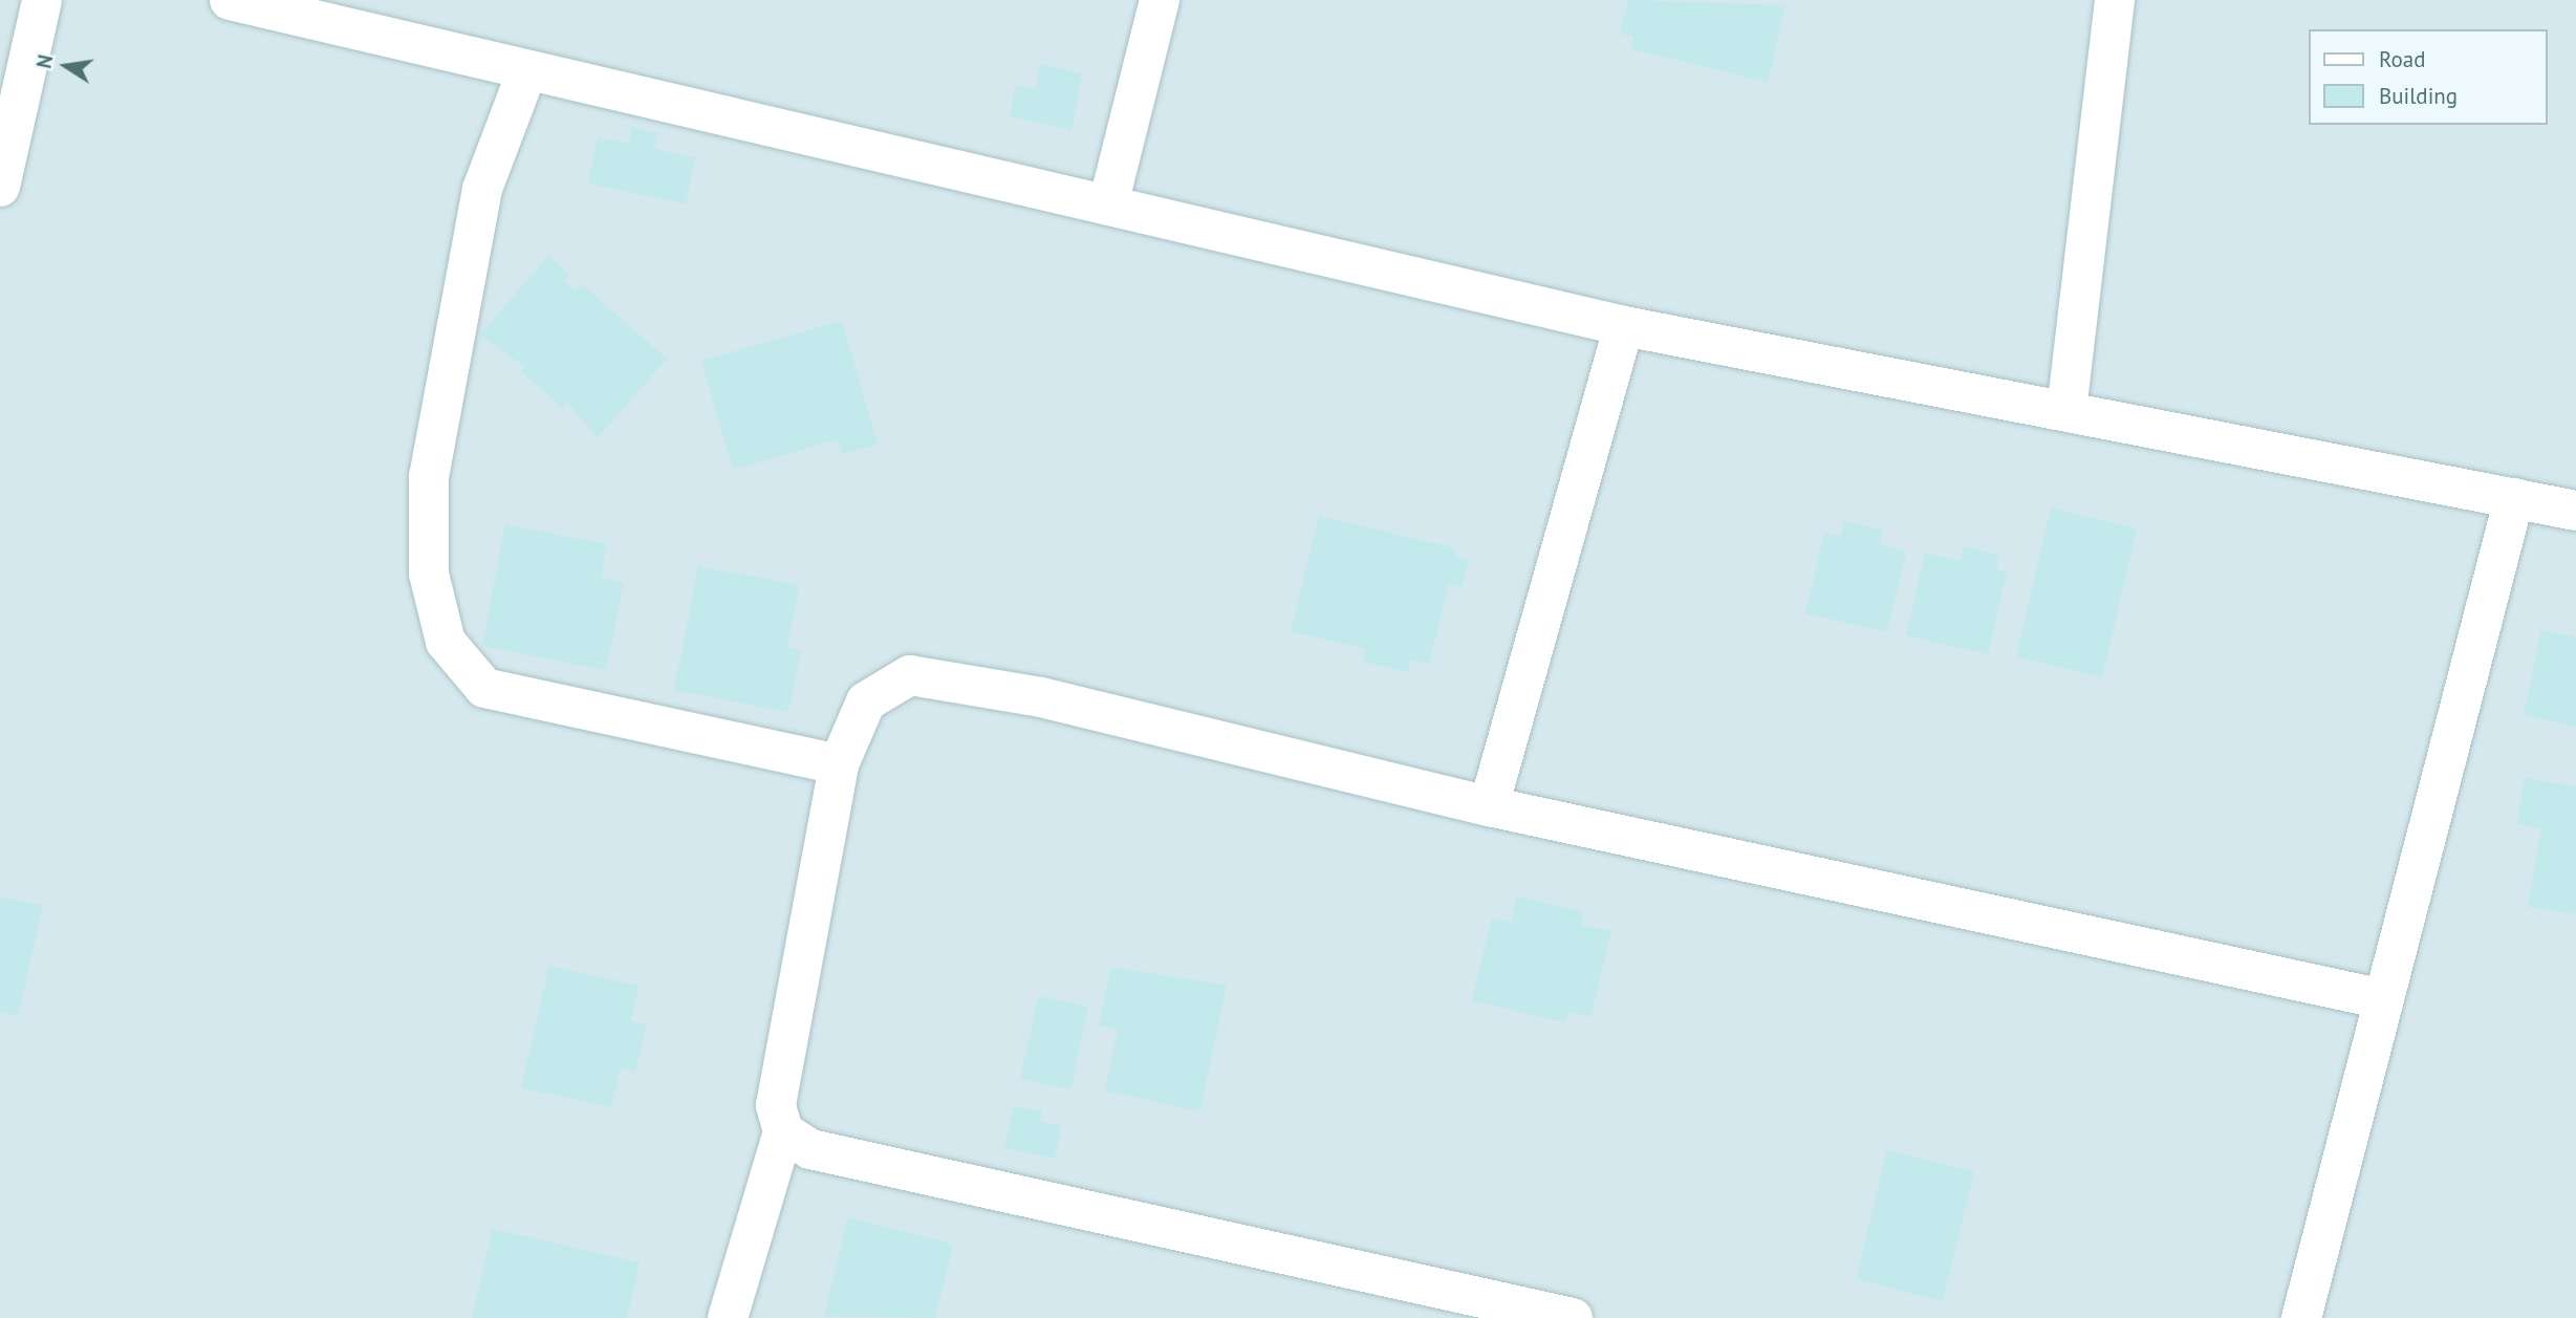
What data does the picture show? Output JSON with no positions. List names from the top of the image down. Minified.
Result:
{"legend":["Road","Building"],"north":"left"}
